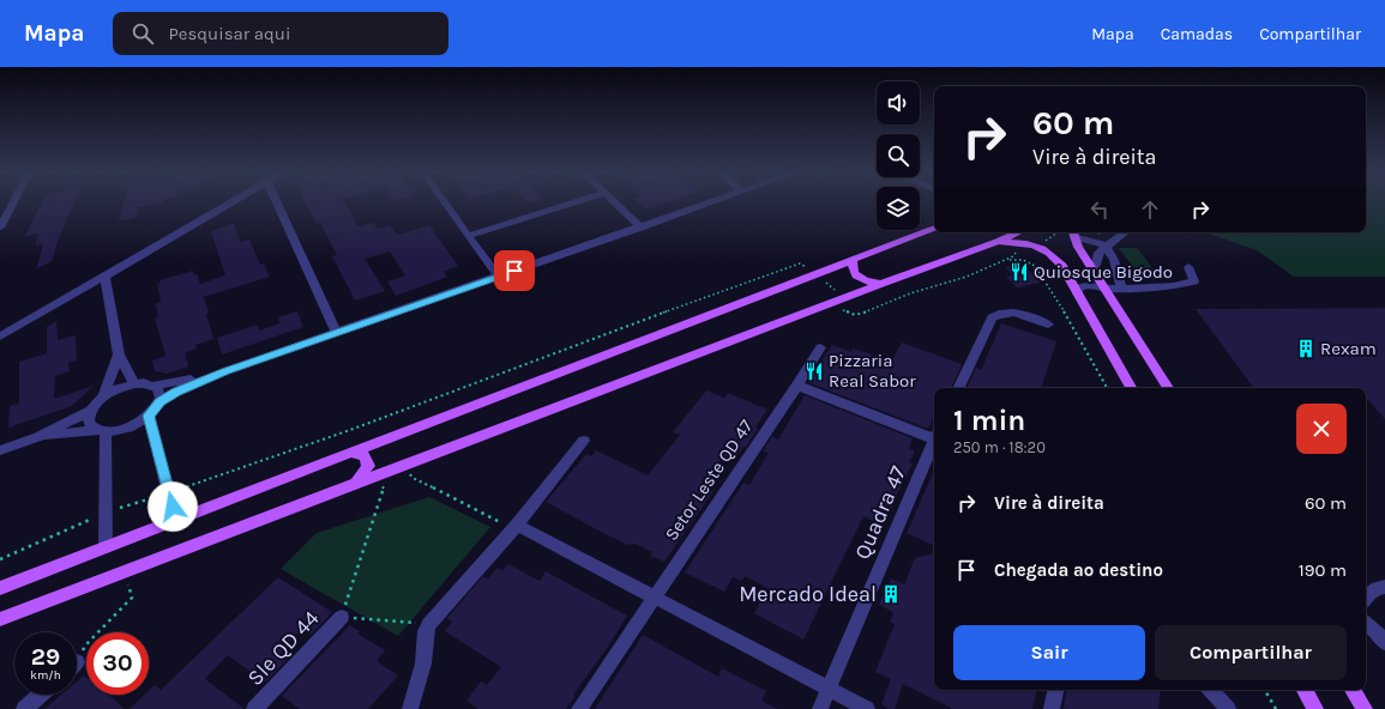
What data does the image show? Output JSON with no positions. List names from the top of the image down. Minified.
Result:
{"streets":{"street":["Setor Leste QD 47","Quadra 47","Sle QD 44"]},"places":{"restaurant":["Quiosque Bigodo","Pizzaria Real Sabor"],"building":["Rexam","Mercado Ideal"]},"page":{"header":"Mapa","search":"Pesquisar aqui","nav":["Mapa","Camadas","Compartilhar"],"turn":["60 m","Vire à direita"],"heading":["1 min","250 m · 18:20"],"list":[{"name":"Vire à direita","value":"60 m"},{"name":"Chegada ao destino","value":"190 m"}],"buttons":["Sair","Compartilhar"],"speed":"29 km/h","limit":"30"}}
